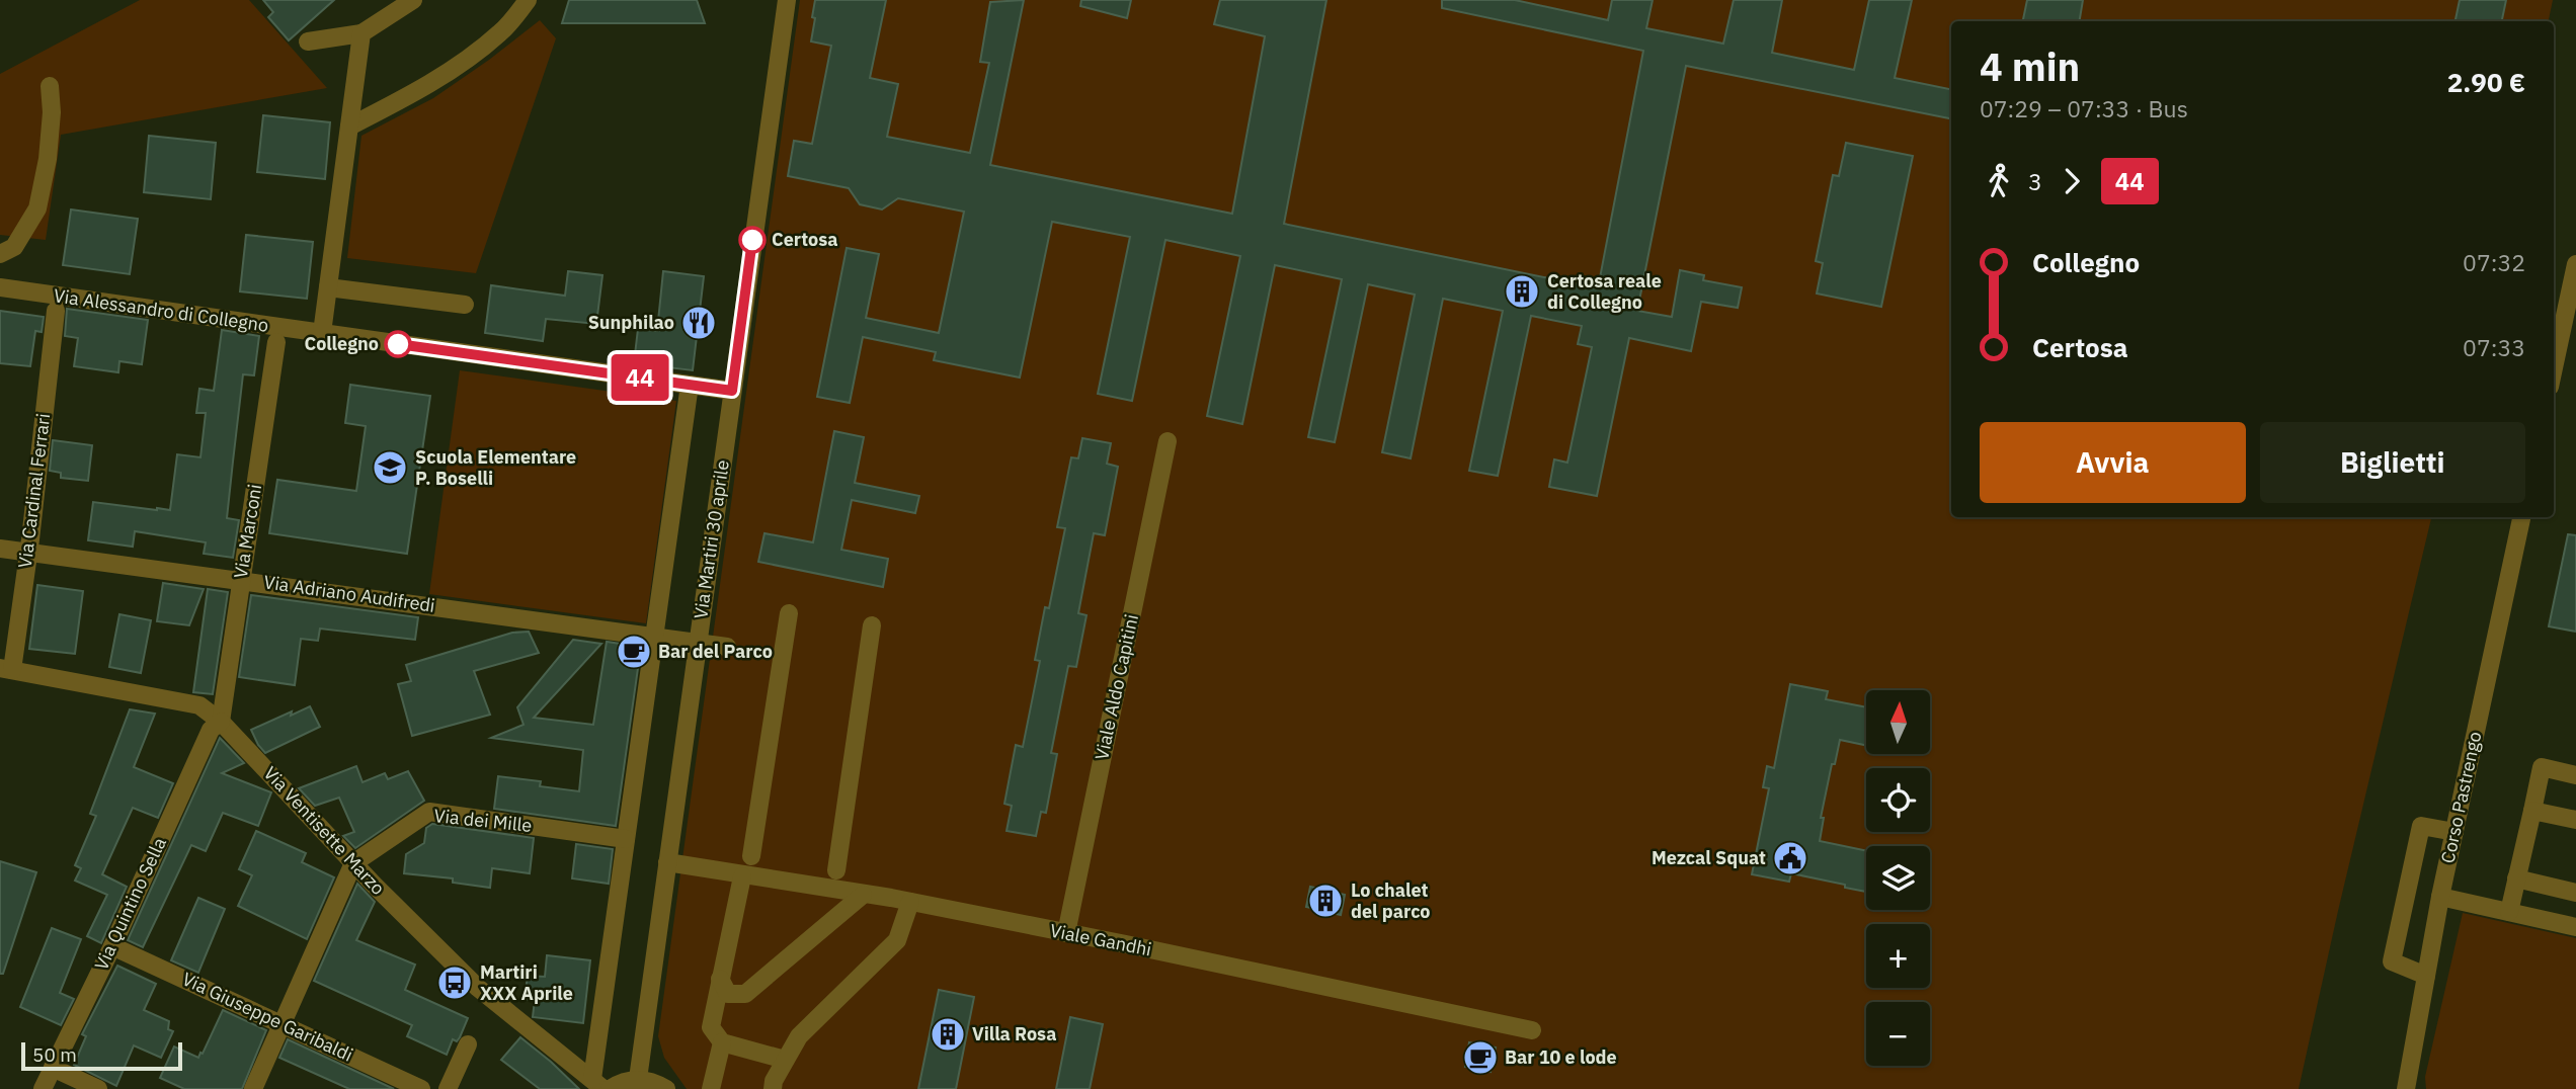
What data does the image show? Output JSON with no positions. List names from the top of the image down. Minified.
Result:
{"streets":{"street":["Via Alessandro di Collegno","Via Cardinal Ferrari","Via Marconi","Via Martiri 30 aprile","Via Adriano Audifredi","Viale Aldo Capitini","Corso Pastrengo","Via dei Mille","Via Ventisette Marzo","Via Quintino Sella","Viale Gandhi","Via Giuseppe Garibaldi"]},"crossings":[["Via Alessandro di Collegno","Via Martiri 30 aprile"],["Via Cardinal Ferrari","Via Adriano Audifredi"],["Via Cardinal Ferrari","Via Ventisette Marzo"],["Via Marconi","Via Adriano Audifredi"],["Via Marconi","Via Ventisette Marzo"],["Via Marconi","Via Quintino Sella"],["Via Martiri 30 aprile","Via Adriano Audifredi"],["Via Martiri 30 aprile","Viale Gandhi"],["Viale Aldo Capitini","Viale Gandhi"],["Via dei Mille","Via Ventisette Marzo"],["Via Ventisette Marzo","Via Quintino Sella"],["Via Quintino Sella","Via Giuseppe Garibaldi"]],"places":{"other":["Certosa","Collegno"],"building":["Certosa reale di Collegno","Lo chalet del parco","Villa Rosa"],"restaurant":["Sunphilao"],"school or university":["Scuola Elementare P. Boselli"],"cafe":["Bar del Parco","Bar 10 e lode"],"public building":["Mezcal Squat"],"bus stop":["Martiri XXX Aprile"]},"lines":["bus line 44"],"scale_bar":"50 m","north":"top","page":{"on_map":"44","heading":["4 min","07:29 – 07:33 · Bus","2.90 €"],"legs":["3","44"],"list":[{"name":"Collegno","value":"07:32"},{"name":"Certosa","value":"07:33"}],"buttons":["Avvia","Biglietti"],"map_buttons":["+","−"],"scale":"50 m"}}
